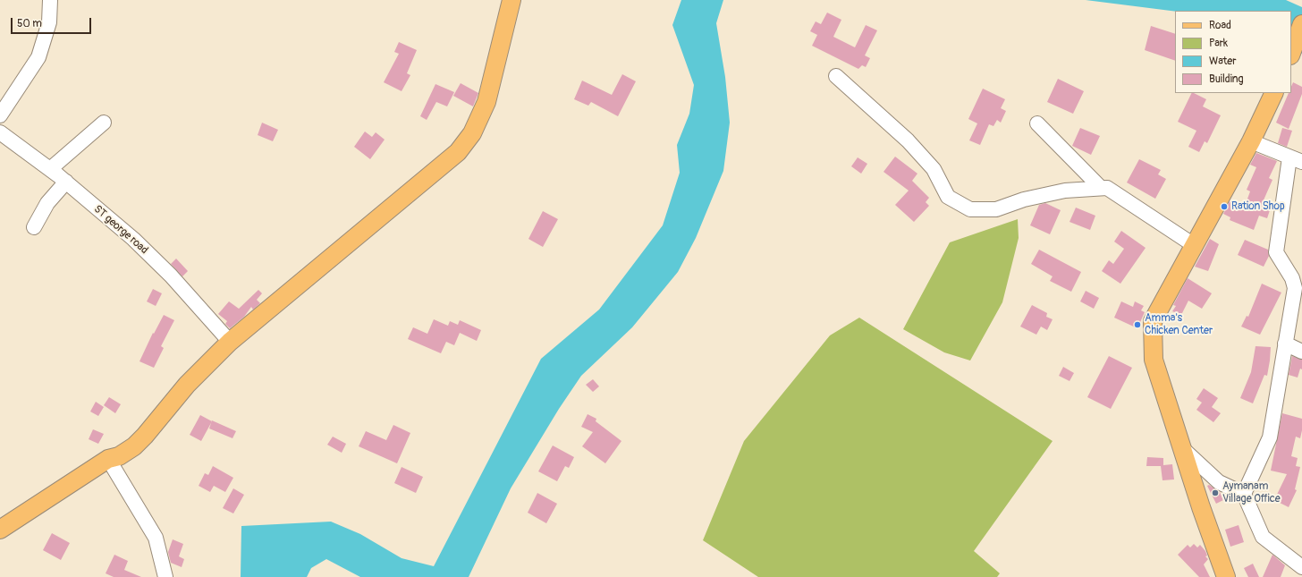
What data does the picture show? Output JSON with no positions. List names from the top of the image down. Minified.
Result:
{"streets":{"street":["ST george road"]},"places":["Ration Shop","Amma's Chicken Center","Aymanam Village Office"],"legend":["Road","Park","Water","Building"],"scale_bar":"50 m"}
